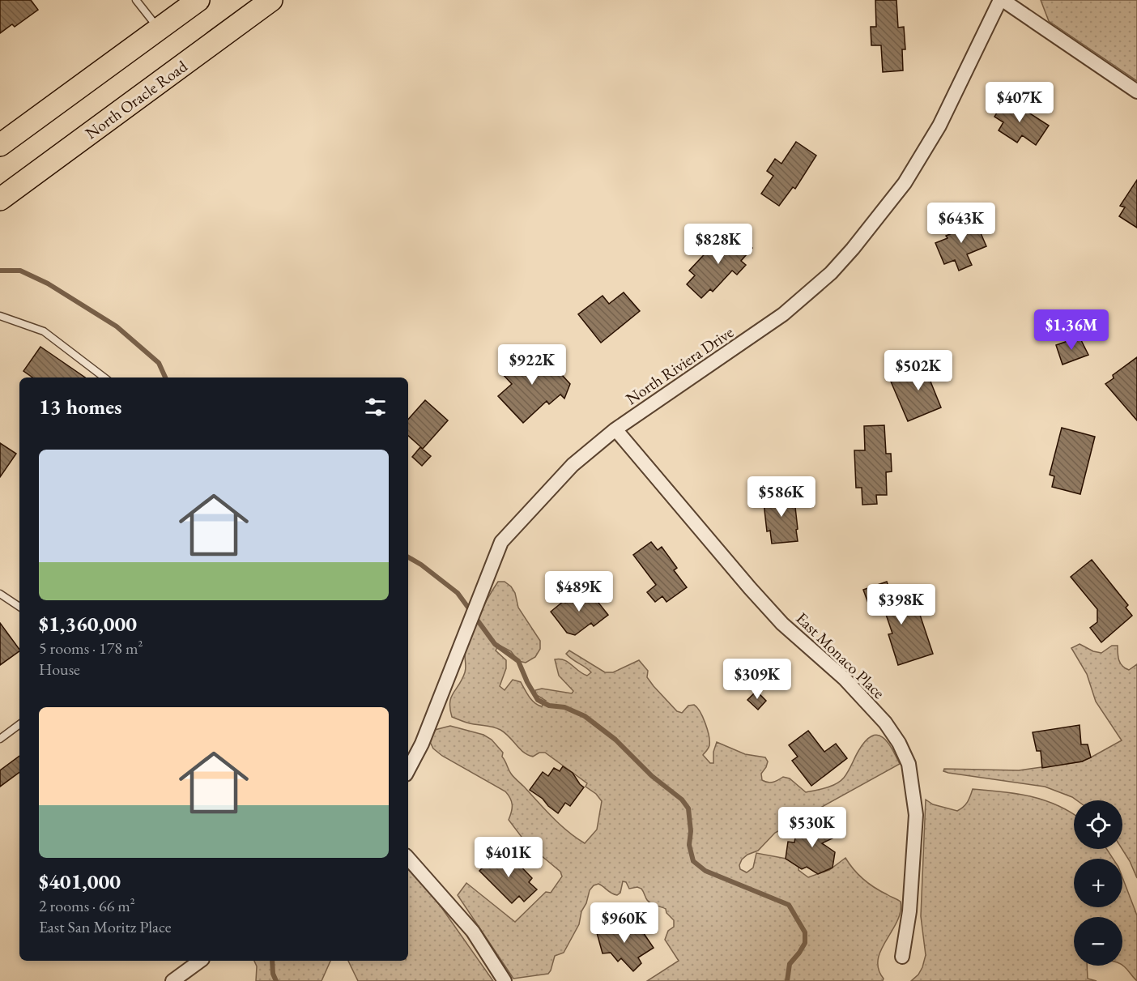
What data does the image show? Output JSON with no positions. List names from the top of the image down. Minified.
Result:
{"streets":{"highway":["North Oracle Road"],"street":["North Riviera Drive","East Monaco Place"]},"crossings":[["North Riviera Drive","East Monaco Place"]],"page":{"price":["$407K","$643K","$828K","$1.36M","$922K","$502K","$586K","$489K","$398K","$309K","$530K","$401K","$960K"],"heading":"13 homes","list":[{"name":"$1,360,000","note":"5 rooms · 178 m² · House"},{"name":"$401,000","note":"2 rooms · 66 m² · East San Moritz Place"}],"map_buttons":["+","−"]}}
